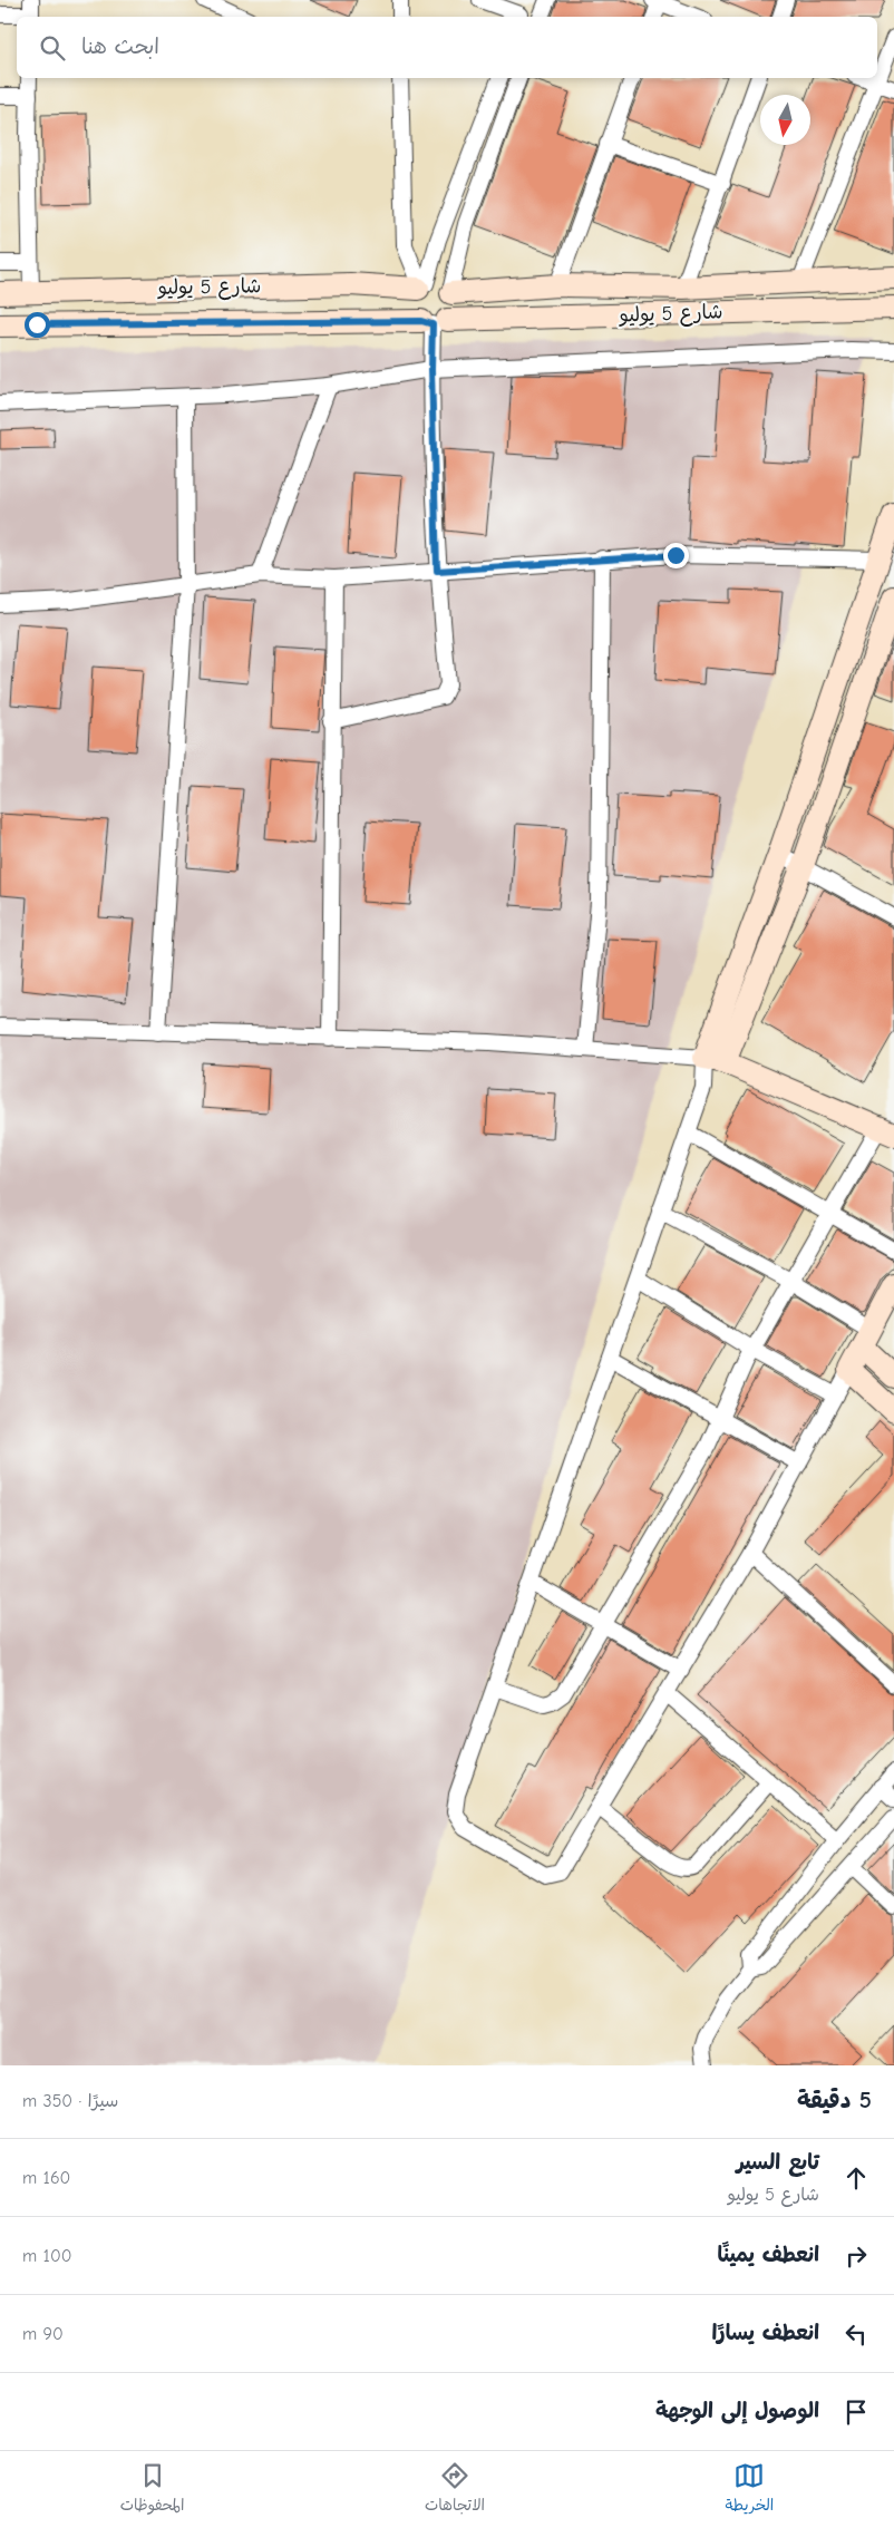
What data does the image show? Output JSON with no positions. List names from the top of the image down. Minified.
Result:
{"streets":{"main road":["شارع 5 يوليو"]},"north":"bottom","page":{"search":"ابحث هنا","heading":["5 دقيقة","سيرًا · 350 m"],"list":[["تابع السير","شارع 5 يوليو","160 m"],["انعطف يمينًا","100 m"],["انعطف يسارًا","90 m"],"الوصول إلى الوجهة"],"nav":["الخريطة","الاتجاهات","المحفوظات"]}}
